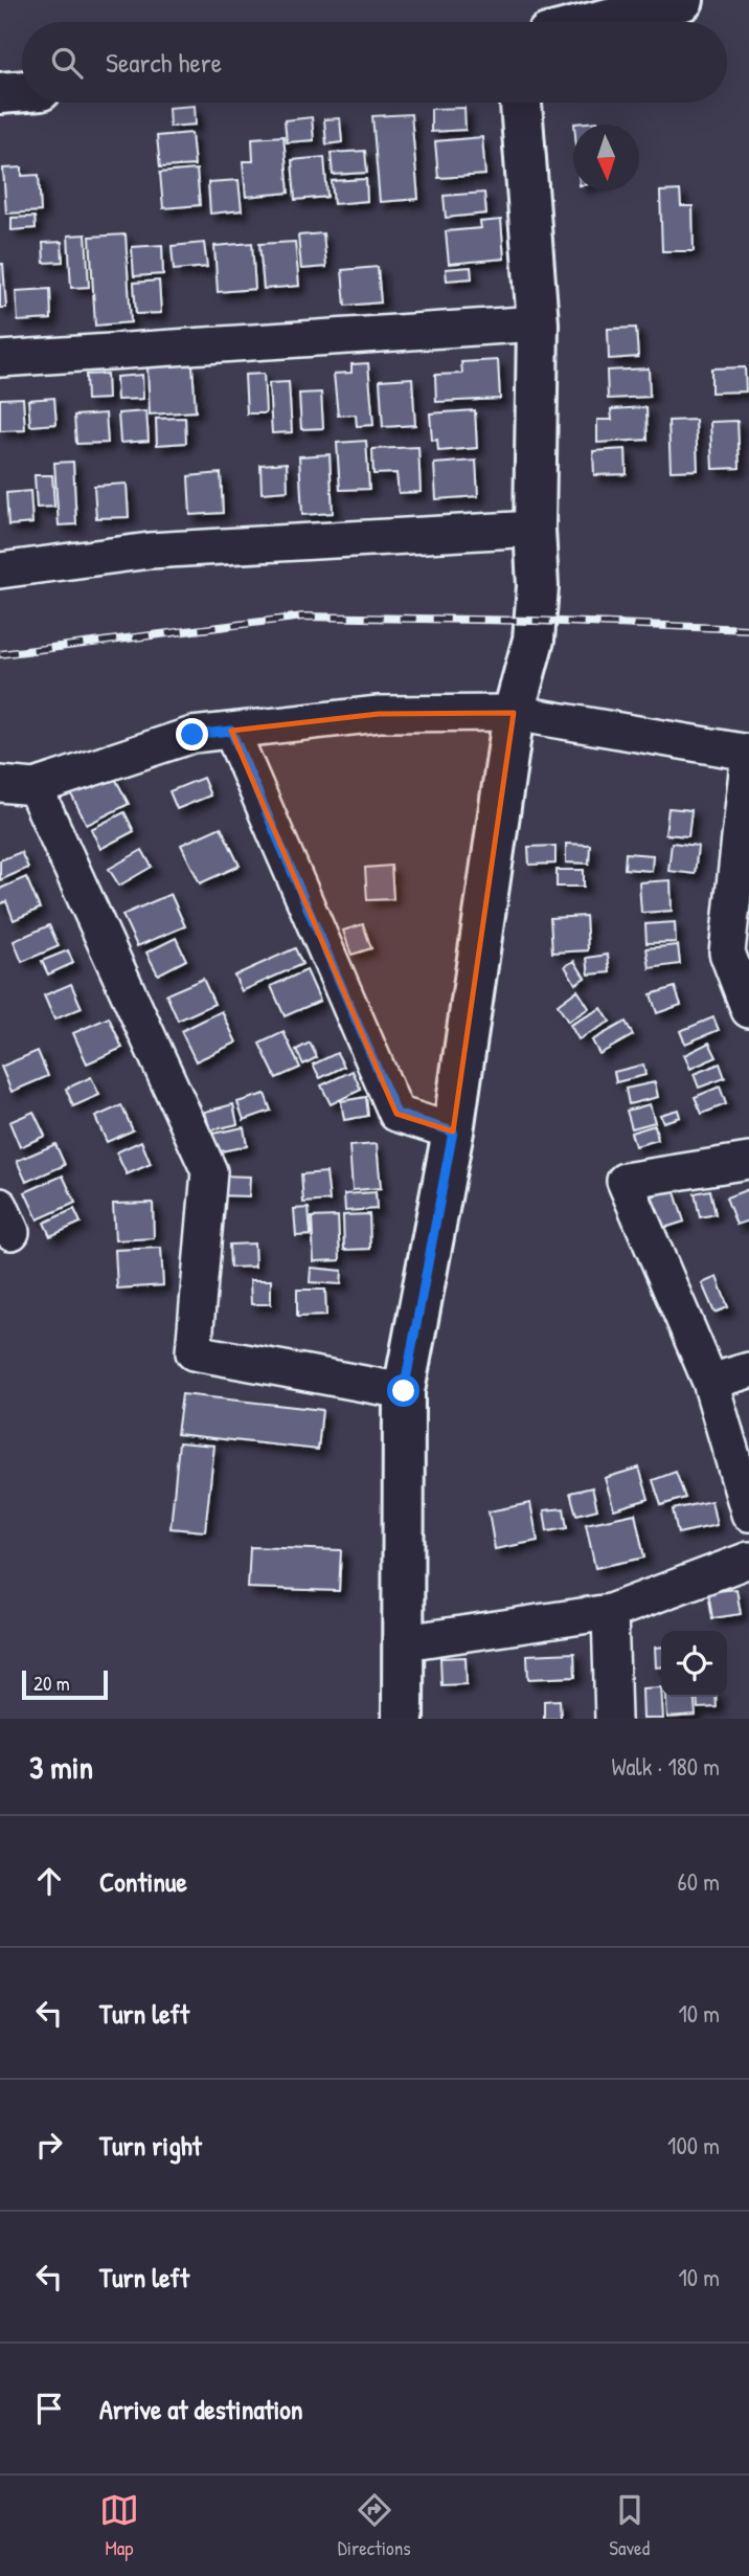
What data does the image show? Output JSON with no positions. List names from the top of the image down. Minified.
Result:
{"scale_bar":"20 m","north":"bottom","page":{"search":"Search here","scale":"20 m","heading":["3 min","Walk · 180 m"],"list":[["Continue","60 m"],["Turn left","10 m"],["Turn right","100 m"],["Turn left","10 m"],"Arrive at destination"],"nav":["Map","Directions","Saved"]}}
